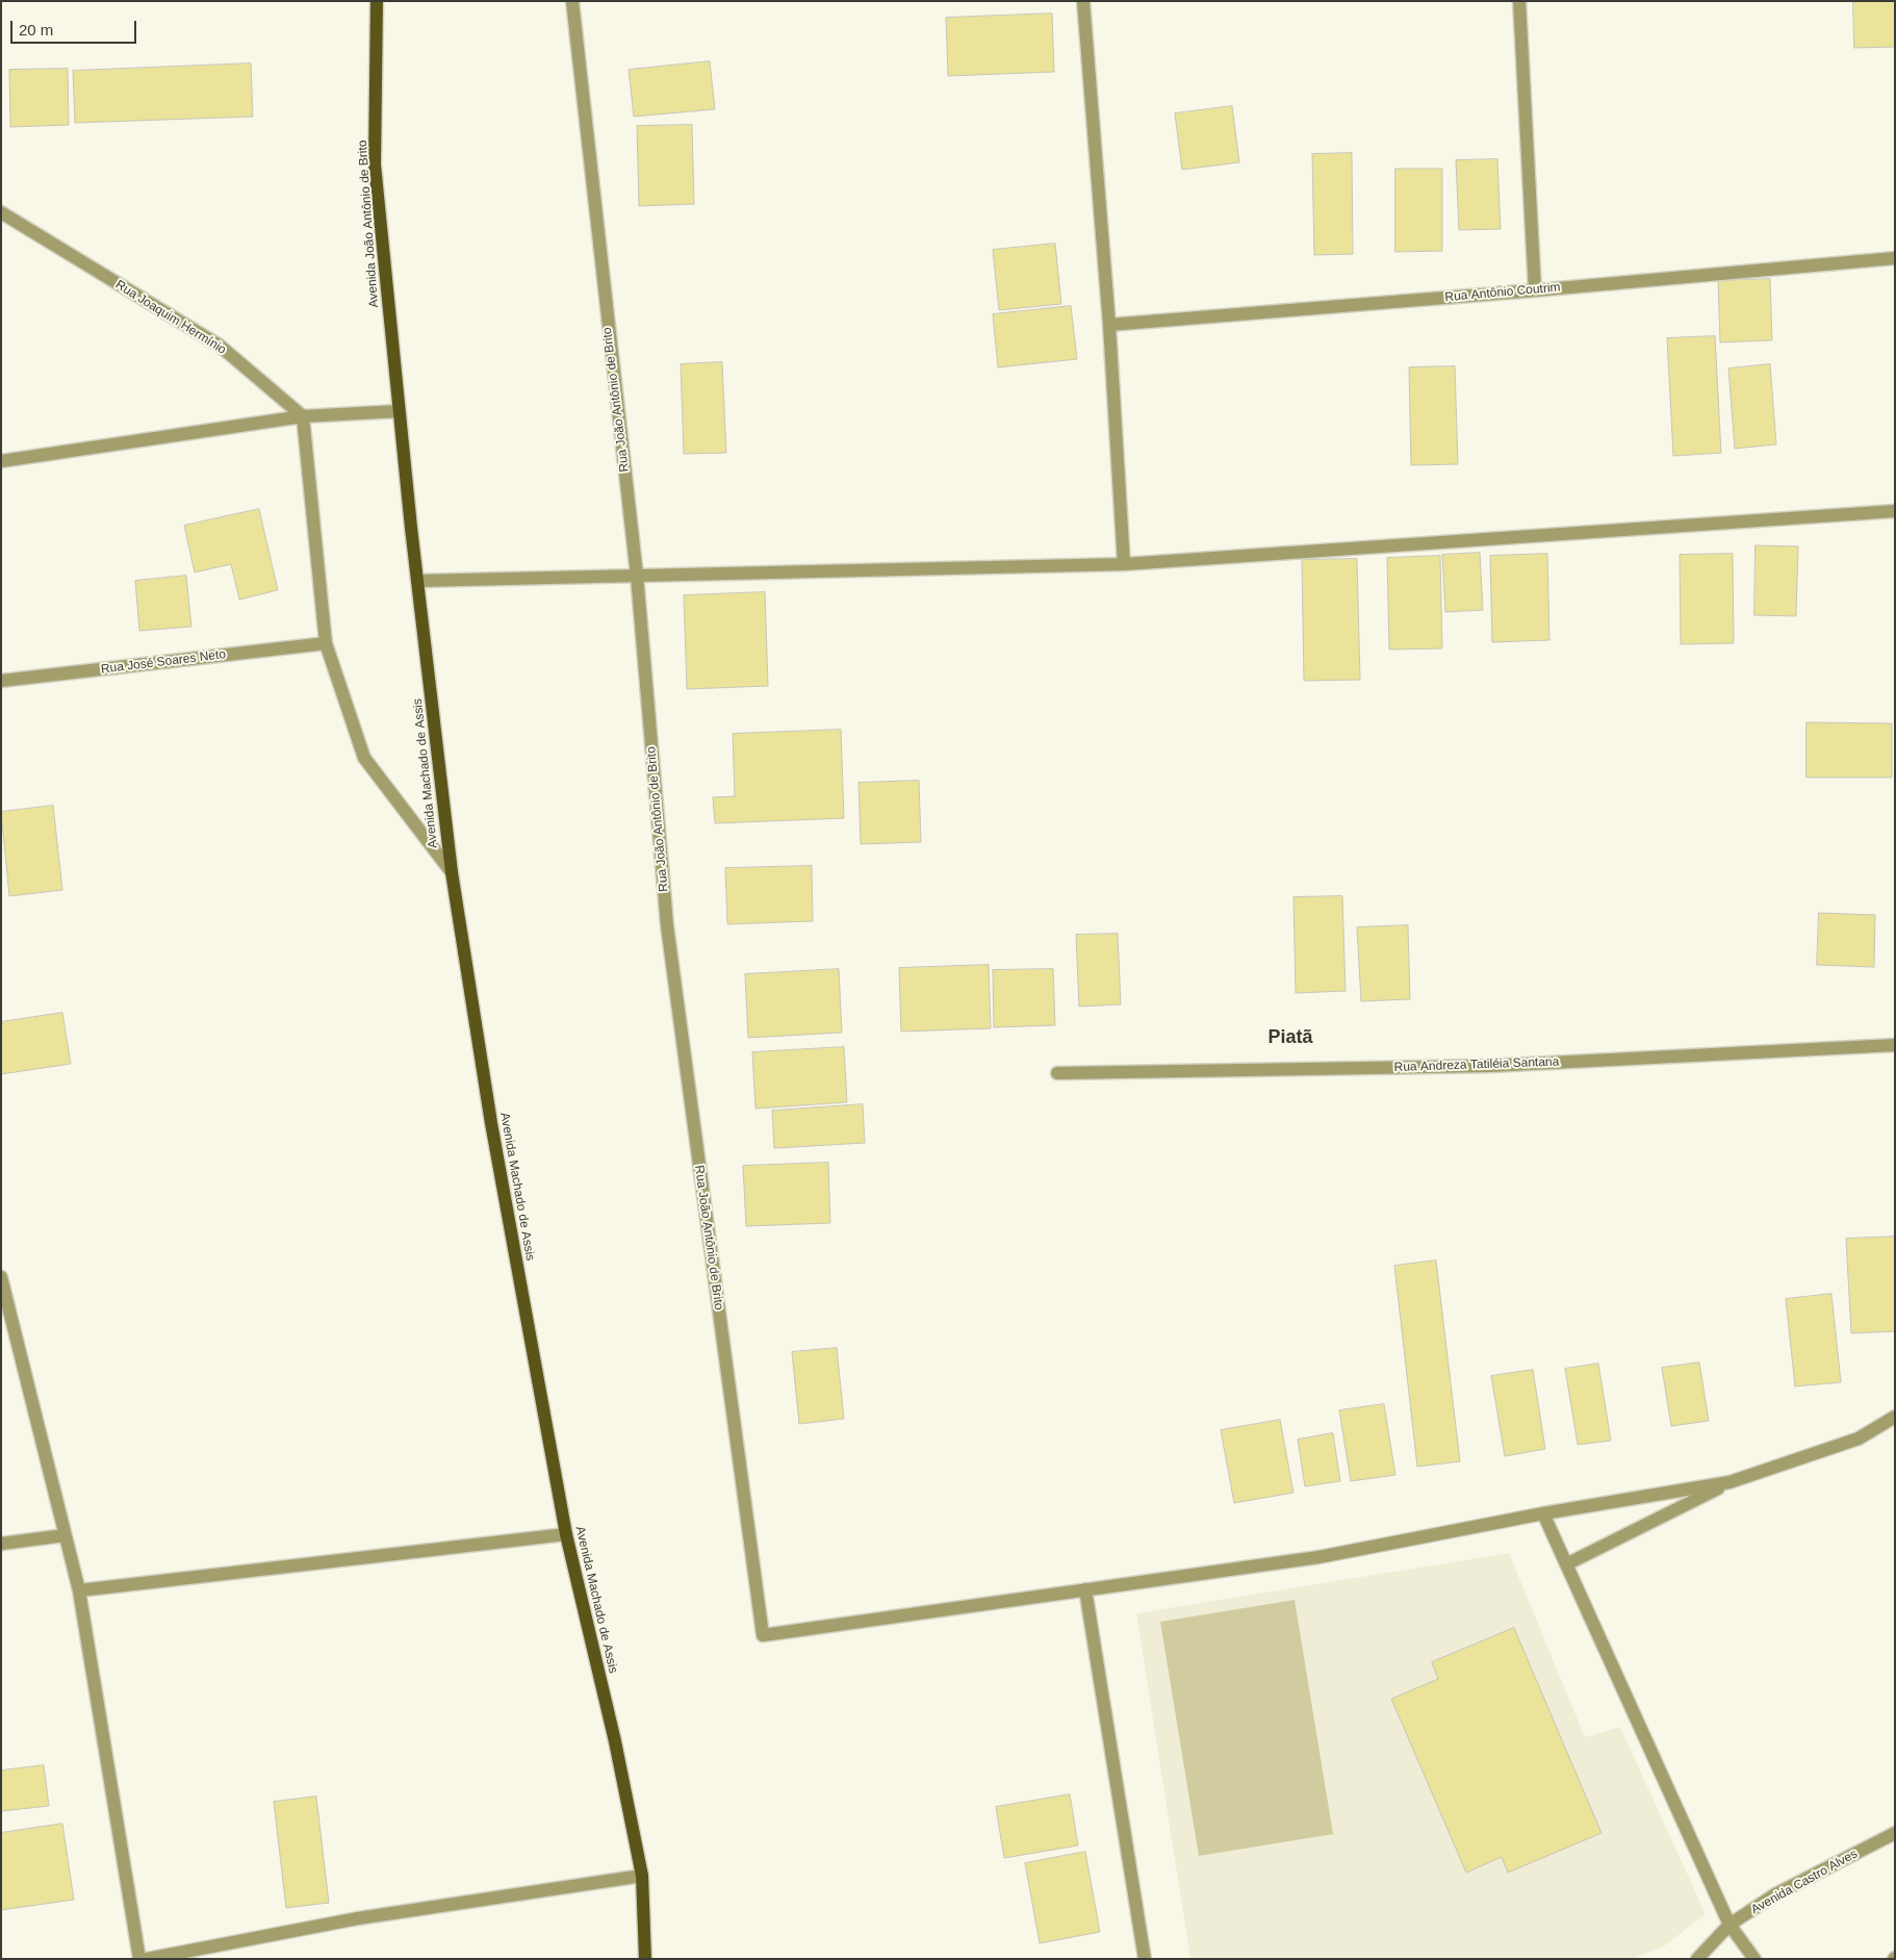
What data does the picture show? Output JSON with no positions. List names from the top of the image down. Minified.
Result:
{"streets":{"main road":["Avenida João Antônio de Brito","Avenida Machado de Assis"],"street":["Rua Antônio Coutrim","Rua Joaquim Hermínio","Rua João Antônio de Brito","Rua José Soares Neto","Rua Andreza Tatiléia Santana","Avenida Castro Alves"]},"crossings":[["Avenida João Antônio de Brito","Avenida Machado de Assis"]],"districts":["Piatã"],"scale_bar":"20 m"}
